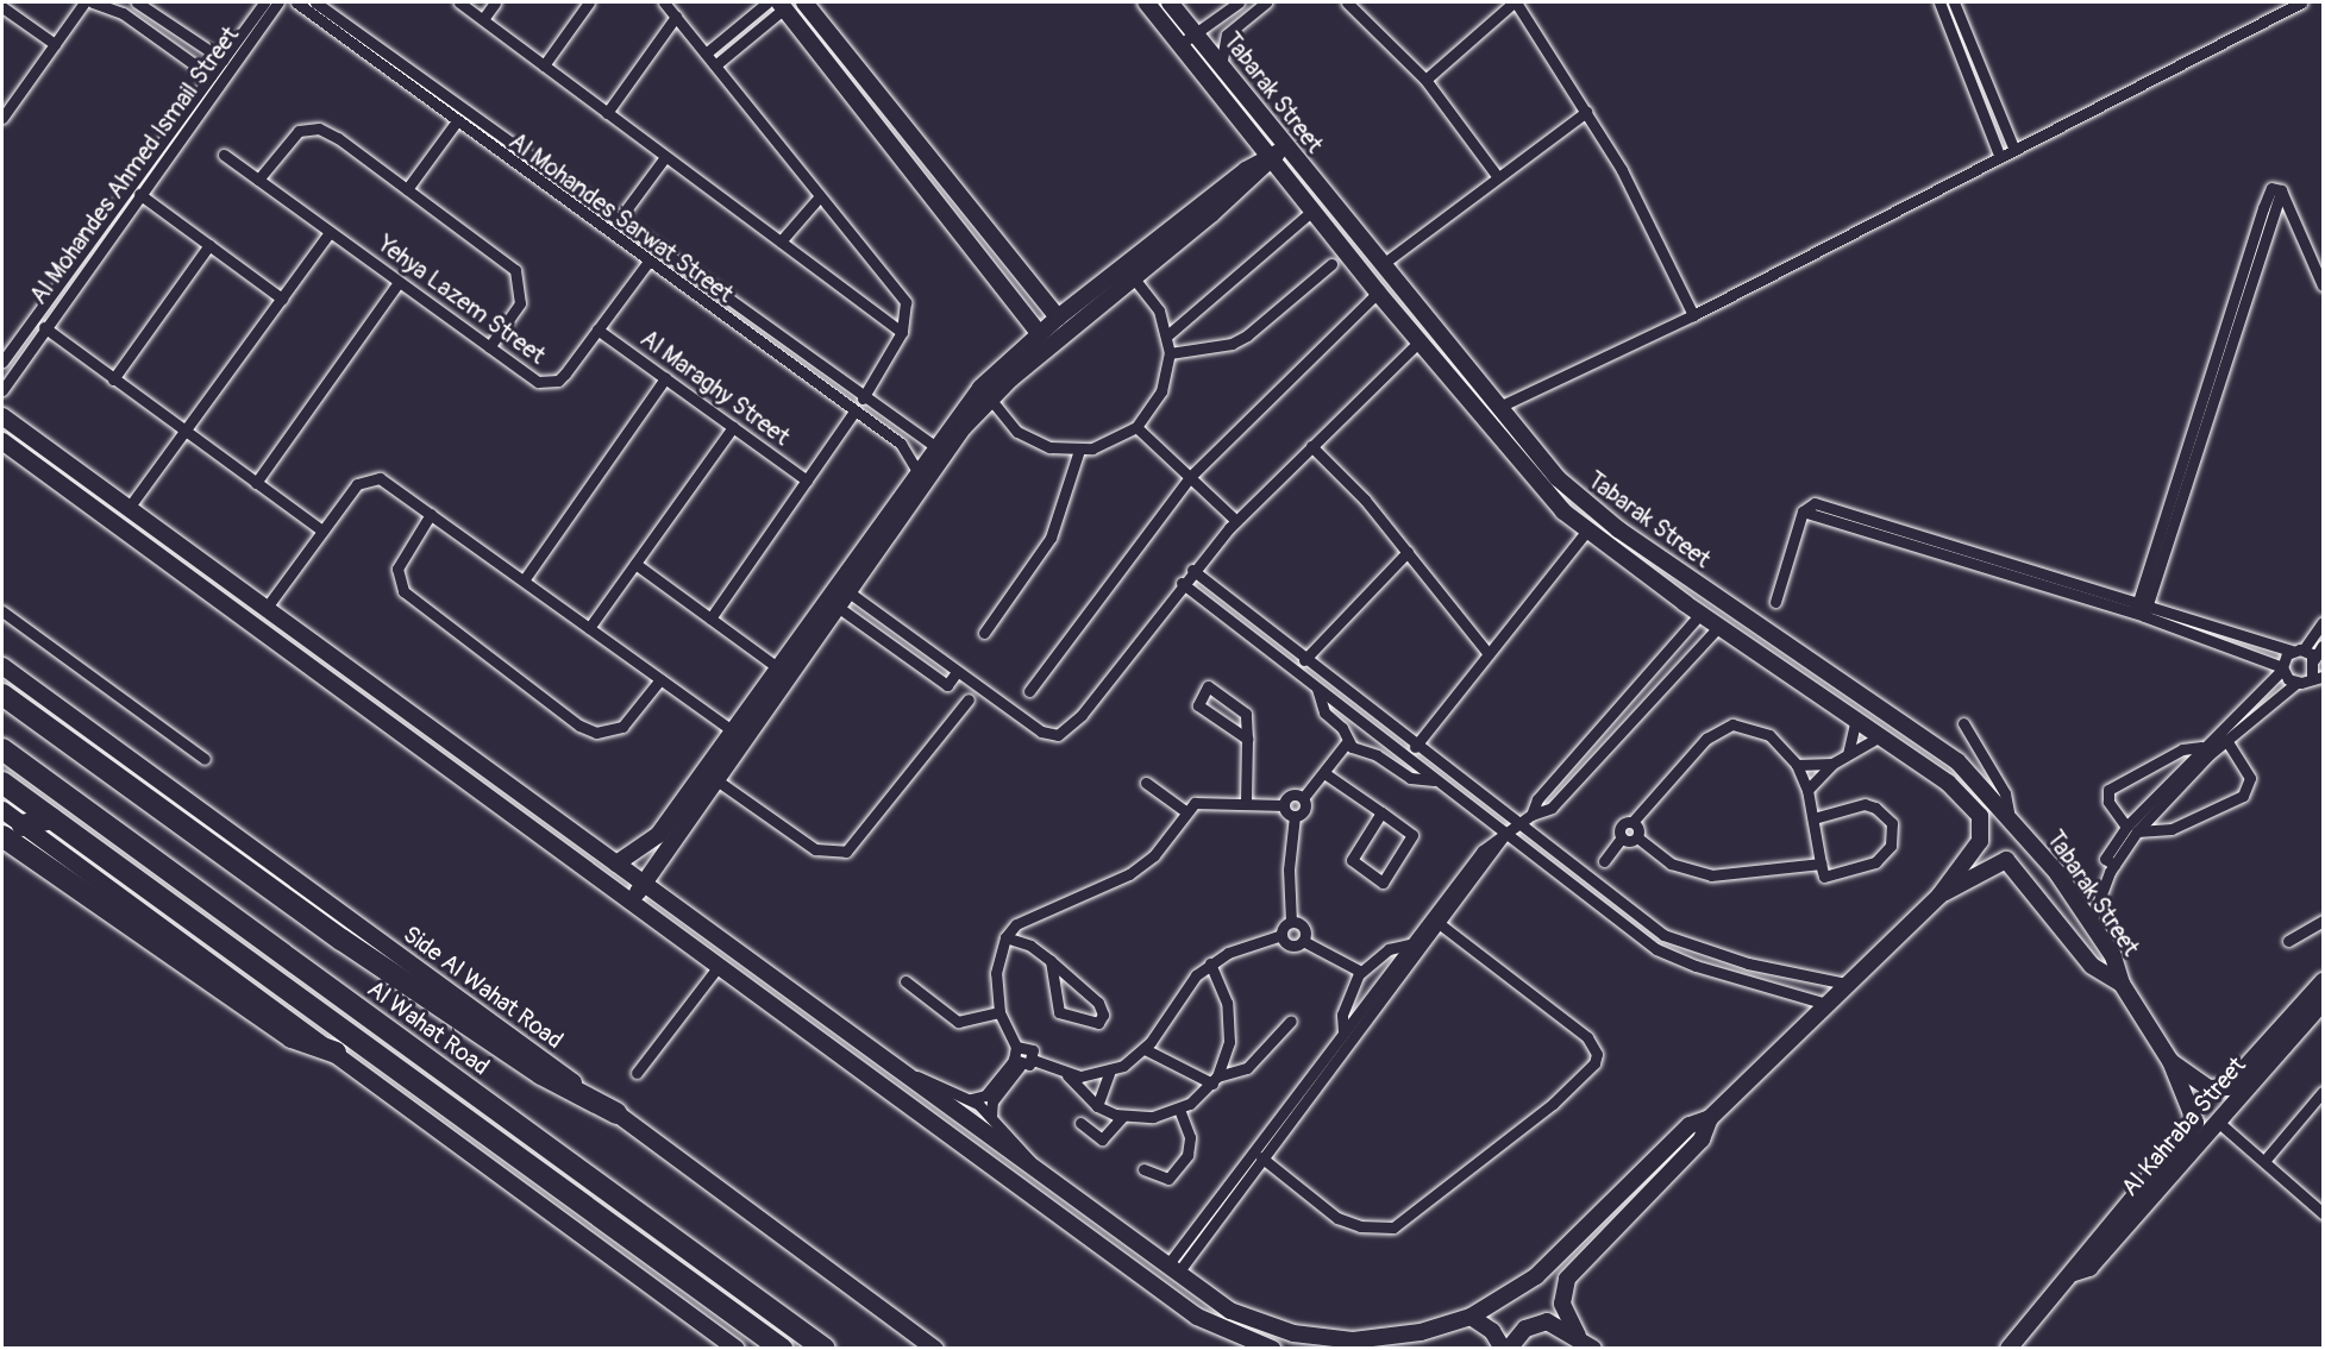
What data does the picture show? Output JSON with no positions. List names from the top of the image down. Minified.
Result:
{"streets":{"highway":["Al Wahat Road"],"street":["Tabarak Street","Al Mohandes Ahmed Ismail Street","Al Mohandes Sarwat Street","Yehya Lazem Street","Al Maraghy Street","Side Al Wahat Road","Al Kahraba Street"]},"crossings":[["Tabarak Street","Al Kahraba Street"],["Al Mohandes Sarwat Street","Yehya Lazem Street"],["Yehya Lazem Street","Al Maraghy Street"]]}
